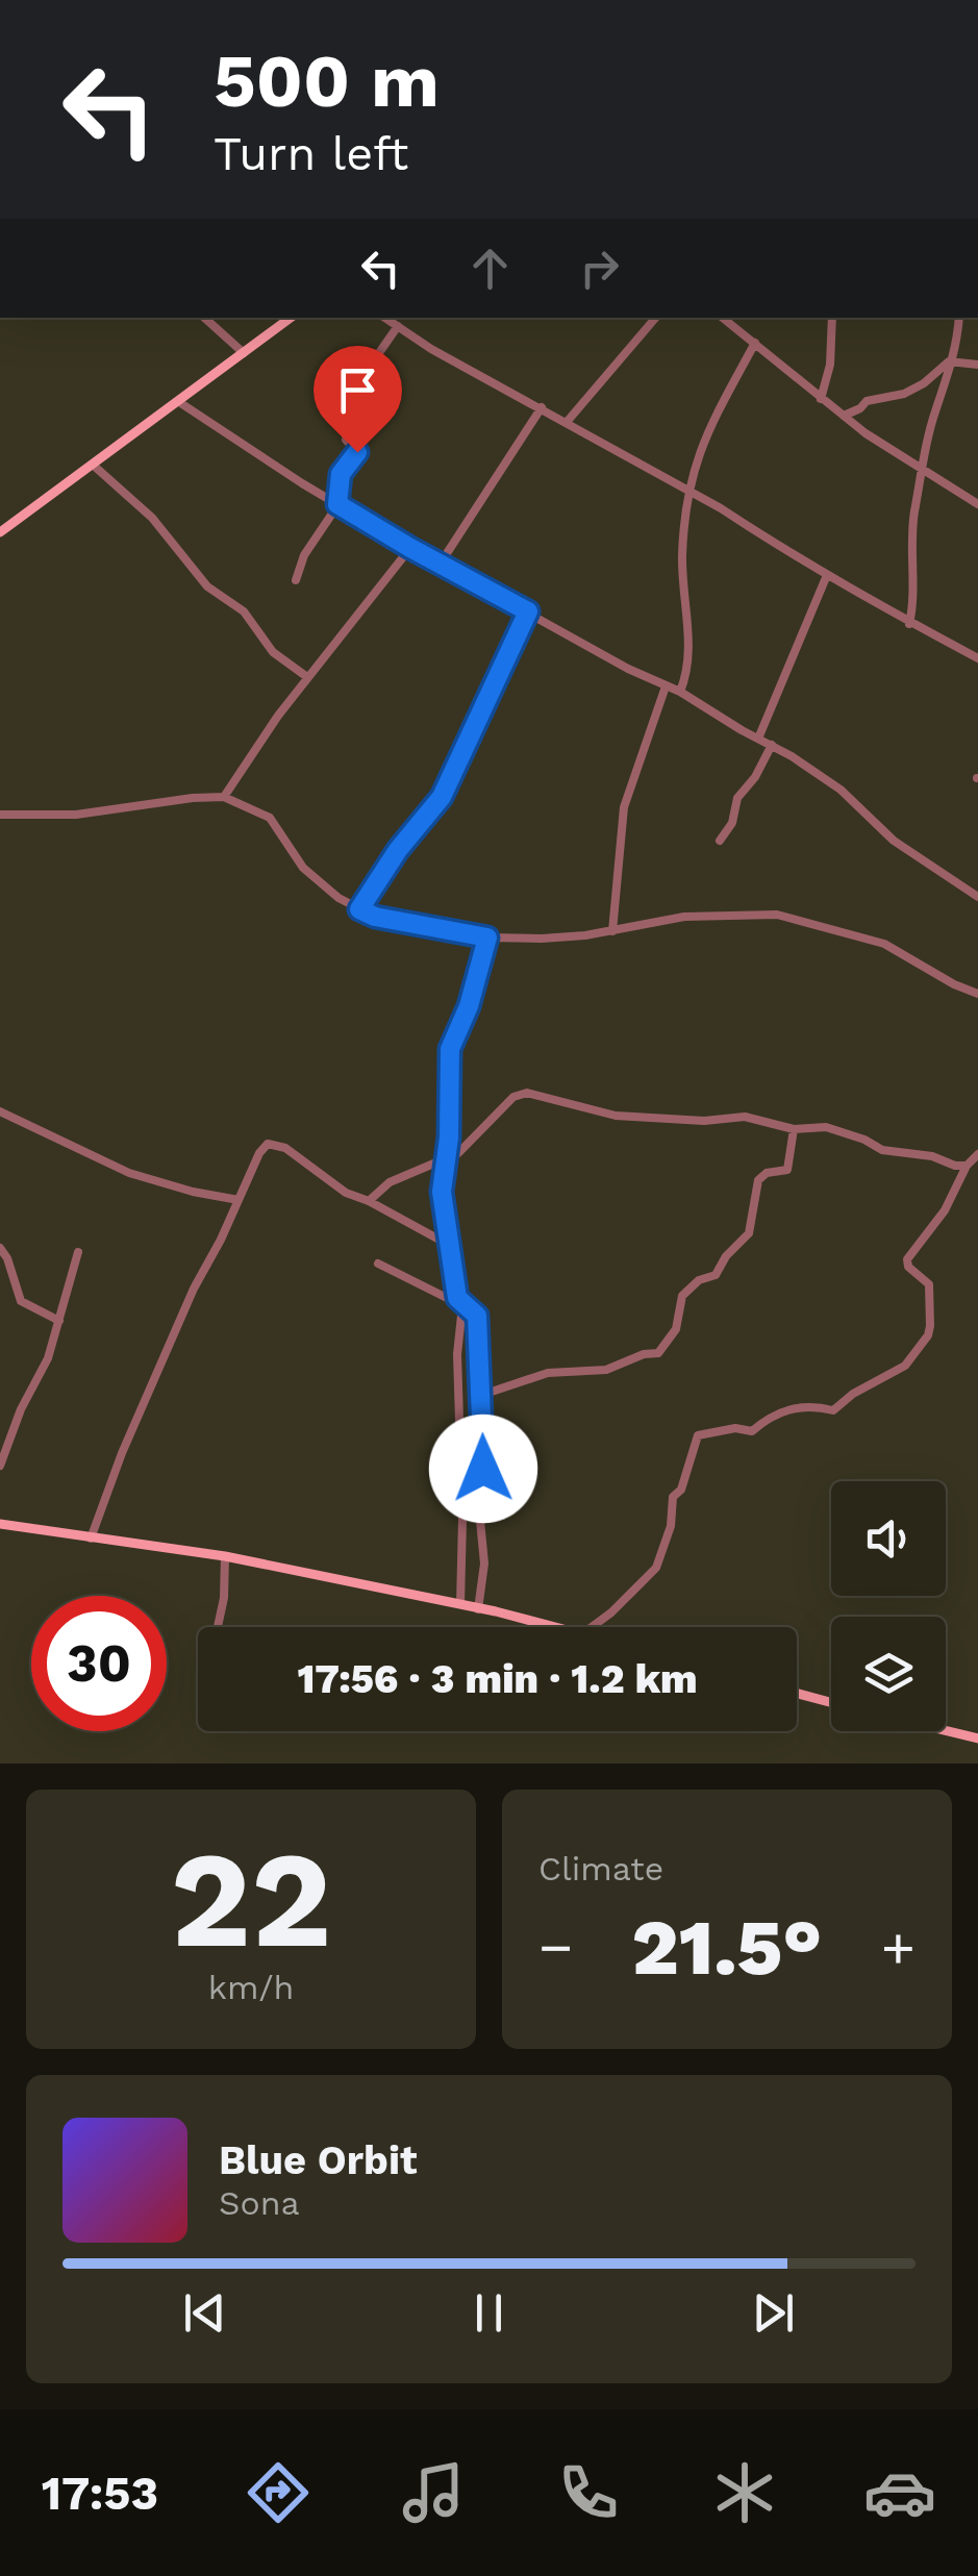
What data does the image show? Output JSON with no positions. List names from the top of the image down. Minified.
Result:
{"page":{"turn":["500 m","Turn left"],"limit":"30","trip":"17:56 · 3 min · 1.2 km","tile":[["22","km/h"],"Climate"],"heat":["−","21.5°","+"],"song":["Blue Orbit","Sona"],"tabs":"17:53"}}
